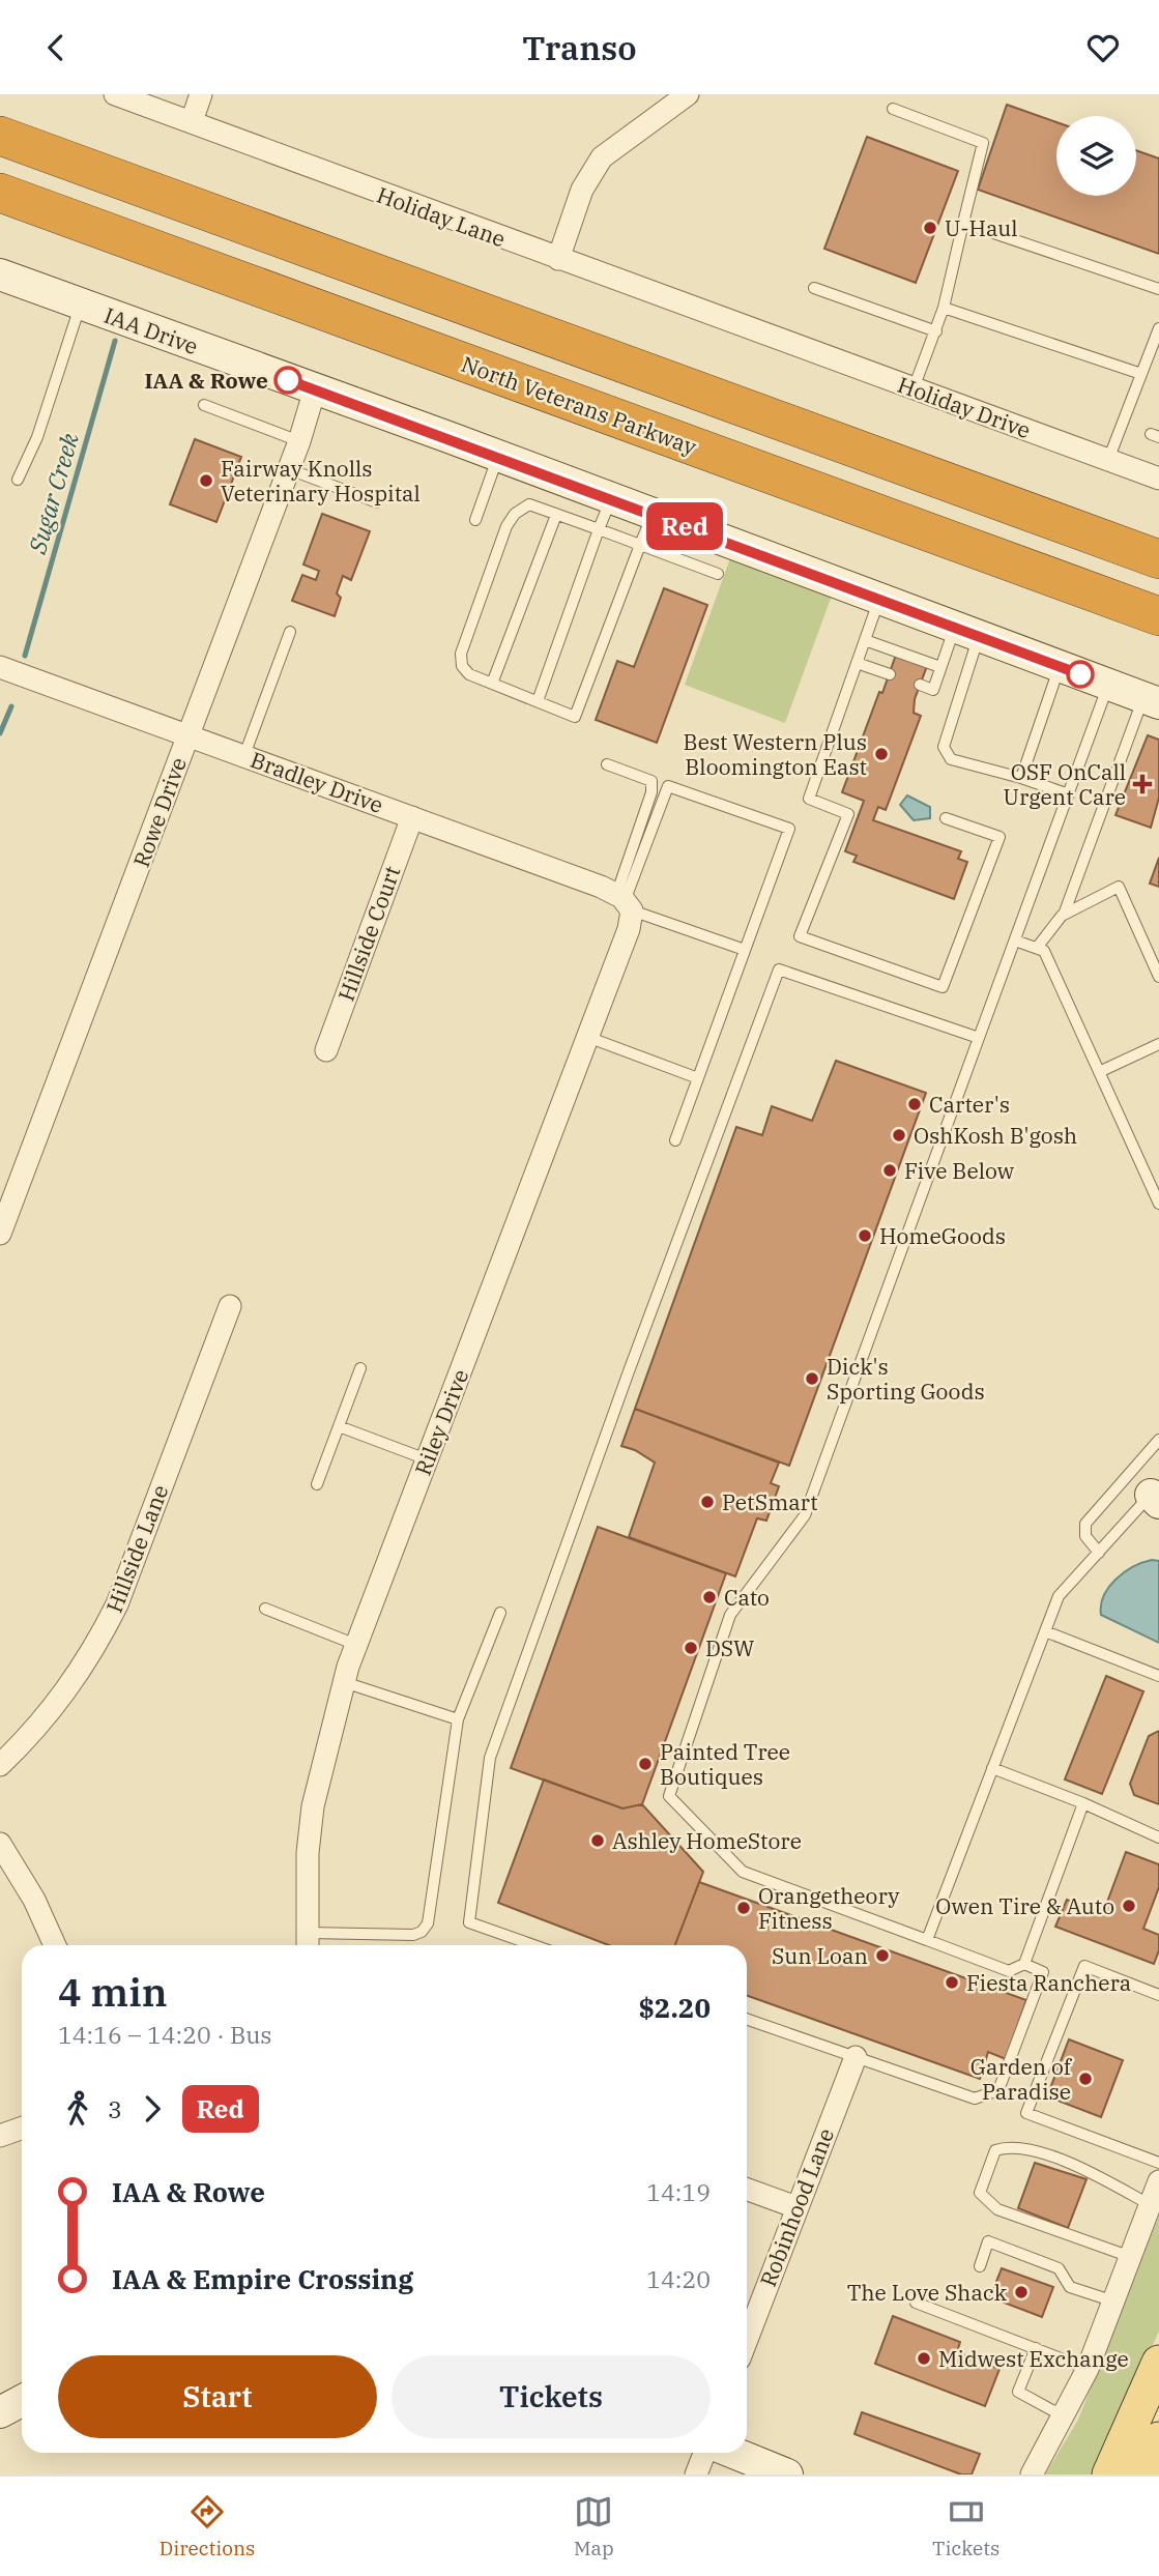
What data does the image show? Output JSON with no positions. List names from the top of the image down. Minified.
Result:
{"streets":{"highway":["North Veterans Parkway"],"street":["Holiday Lane","IAA Drive","Holiday Drive","Bradley Drive","Rowe Drive","Hillside Court","Riley Drive","Hillside Lane","Robinhood Lane"]},"crossings":[["Holiday Lane","Holiday Drive"],["IAA Drive","Rowe Drive"],["Bradley Drive","Rowe Drive"],["Bradley Drive","Hillside Court"],["Bradley Drive","Riley Drive"]],"water":["Sugar Creek"],"places":{"other":["U-Haul","IAA & Rowe","Fairway Knolls Veterinary Hospital","Best Western Plus Bloomington East","Carter's","OshKosh B'gosh","Five Below","HomeGoods","Dick's Sporting Goods","PetSmart","Cato","DSW","Painted Tree Boutiques","Ashley HomeStore","Owen Tire & Auto","Orangetheory Fitness","Sun Loan","Fiesta Ranchera","Garden of Paradise","The Love Shack","Midwest Exchange"],"health":["OSF OnCall Urgent Care"]},"lines":["bus line Red"],"page":{"header":"Transo","on_map":"Red","heading":["4 min","14:16 – 14:20 · Bus","$2.20"],"legs":["3","Red"],"list":[{"name":"IAA & Rowe","value":"14:19"},{"name":"IAA & Empire Crossing","value":"14:20"}],"buttons":["Start","Tickets"],"tabs":["Directions","Map","Tickets"]}}
